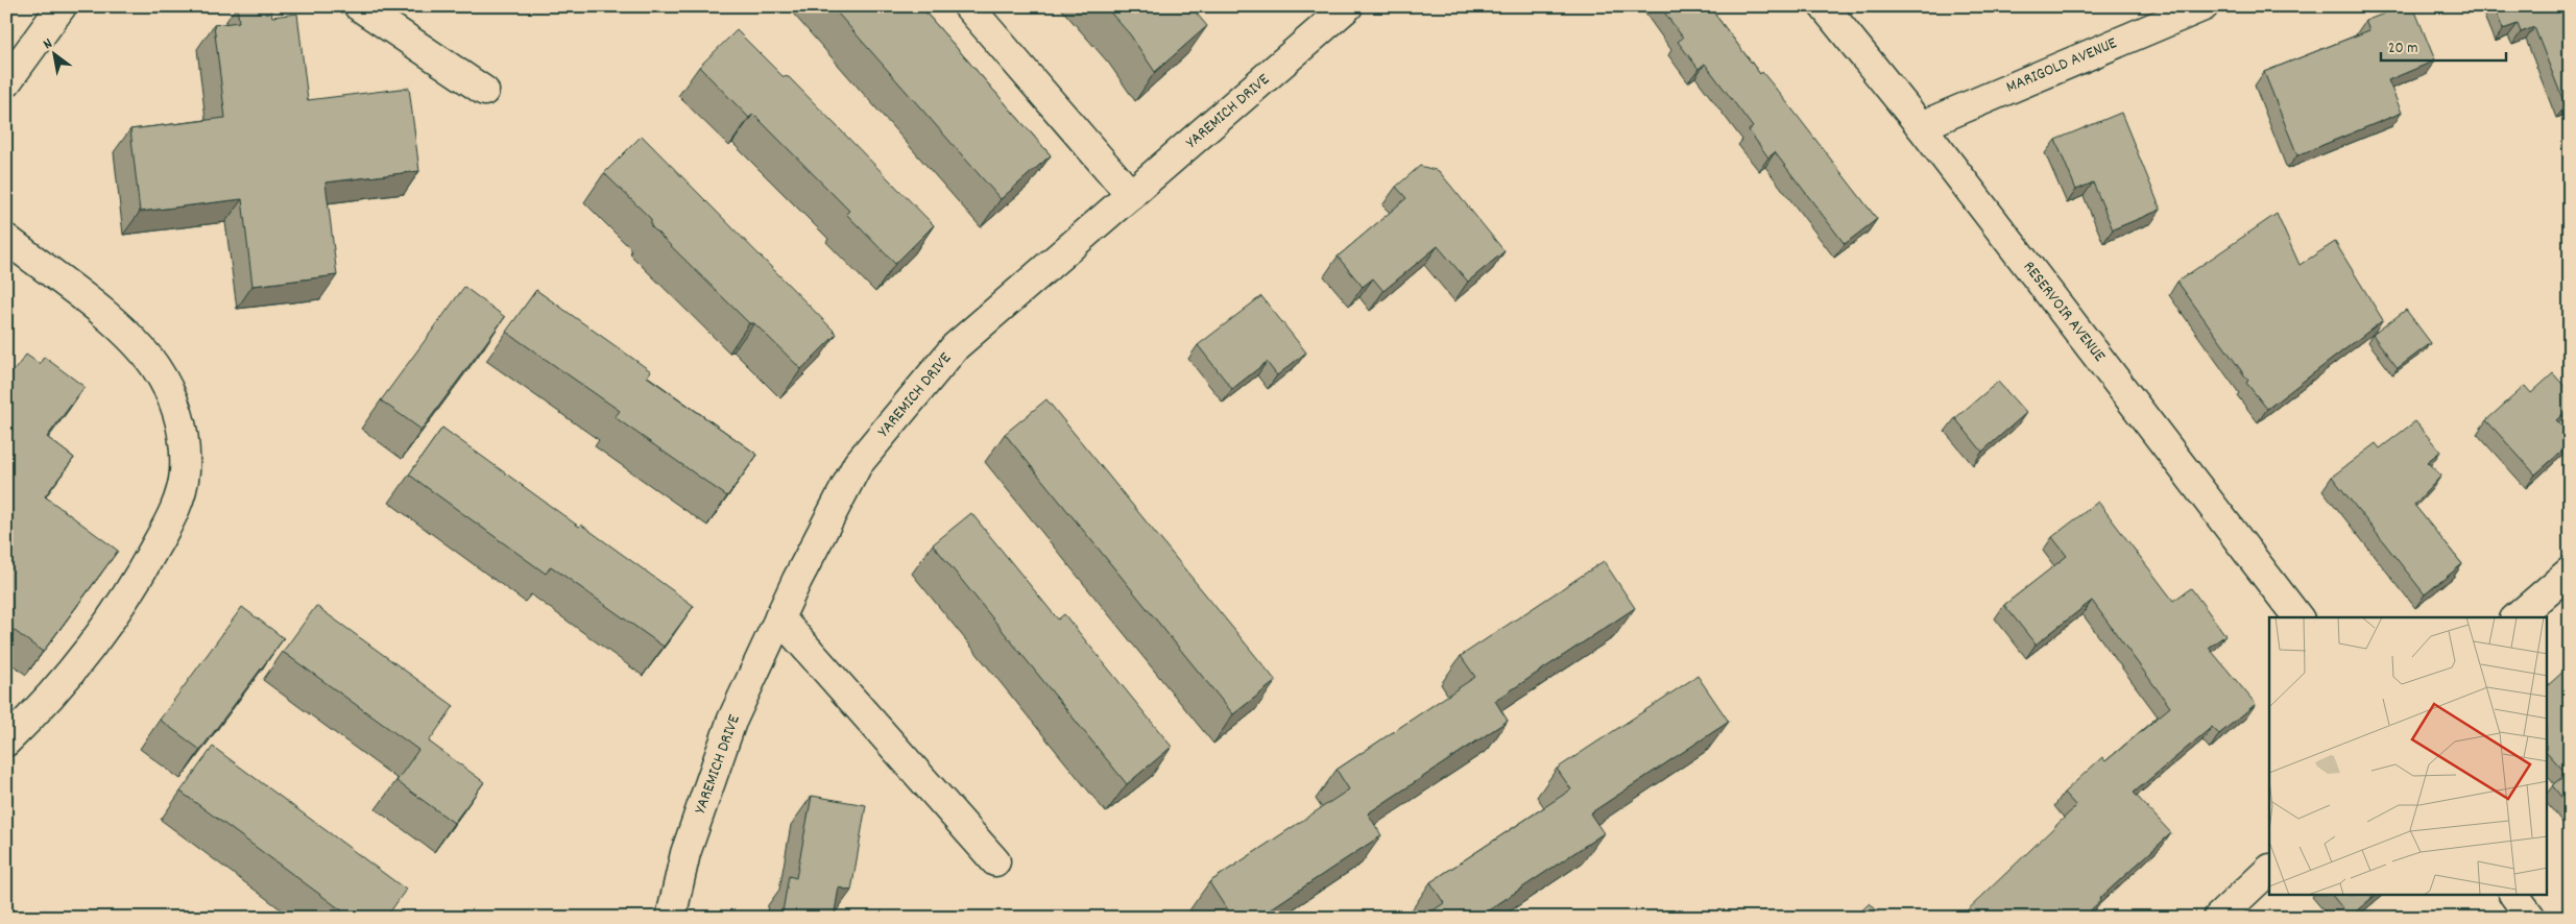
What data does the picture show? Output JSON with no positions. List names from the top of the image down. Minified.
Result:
{"streets":{"street":["MARIGOLD AVENUE","YAREMICH DRIVE","RESERVOIR AVENUE"]},"crossings":[["MARIGOLD AVENUE","RESERVOIR AVENUE"]],"scale_bar":"20 m","north":"top left"}
